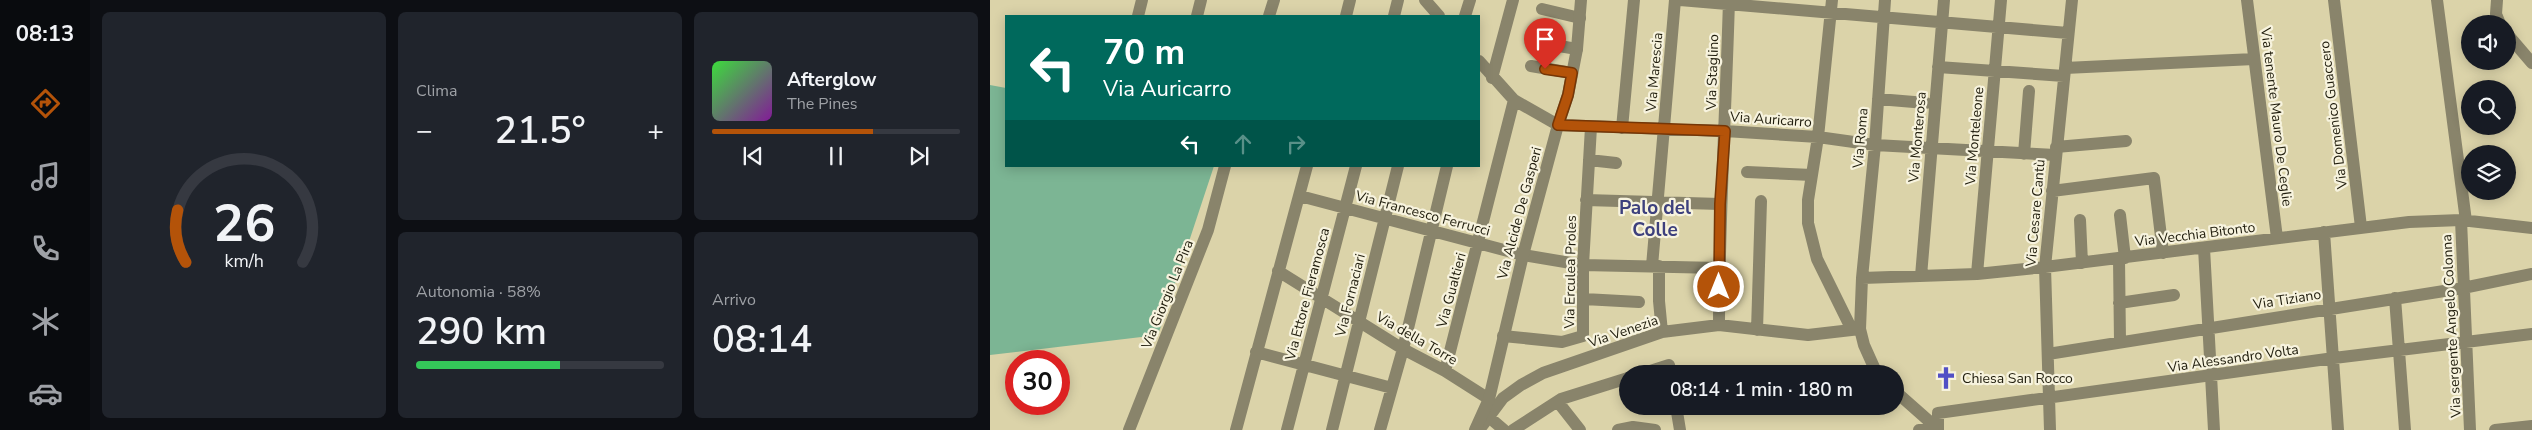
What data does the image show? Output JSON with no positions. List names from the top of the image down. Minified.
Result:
{"streets":{"street":["Via Marescia","Via Staglino","Via Domenico Guaccero","Via tenente Mauro De Ceglie","Via Auricarro","Via Monteleone","Via Monterosa","Via Roma","Via Francesco Ferrucci","Via Alcide De Gasperi","Via Cesare Cantù","Via Vecchia Bitonto","Via Erculea Proles","Via Gualtieri","Via Giorgio La Pira","Via Ettore Fieramosca","Via Fornaciari","Via Tiziano","Via sergente Angelo Colonna","Via Venezia","Via della Torre","Via Alessandro Volta"]},"crossings":[["Via Marescia","Via Auricarro"],["Via Marescia","Via Francesco Ferrucci"],["Via Marescia","Via Venezia"],["Via Staglino","Via Auricarro"],["Via Staglino","Via Francesco Ferrucci"],["Via Staglino","Via Venezia"],["Via Domenico Guaccero","Via Vecchia Bitonto"],["Via tenente Mauro De Ceglie","Via Vecchia Bitonto"],["Via Auricarro","Via Monteleone"],["Via Auricarro","Via Monterosa"],["Via Auricarro","Via Roma"],["Via Auricarro","Via Alcide De Gasperi"],["Via Auricarro","Via Cesare Cantù"],["Via Auricarro","Via Erculea Proles"],["Via Auricarro","Via Gualtieri"],["Via Monteleone","Via Vecchia Bitonto"],["Via Monterosa","Via Vecchia Bitonto"],["Via Roma","Via Vecchia Bitonto"],["Via Roma","Via Venezia"],["Via Francesco Ferrucci","Via Alcide De Gasperi"],["Via Francesco Ferrucci","Via Erculea Proles"],["Via Francesco Ferrucci","Via Gualtieri"],["Via Francesco Ferrucci","Via Ettore Fieramosca"],["Via Francesco Ferrucci","Via Fornaciari"],["Via Alcide De Gasperi","Via Erculea Proles"],["Via Alcide De Gasperi","Via della Torre"],["Via Cesare Cantù","Via Vecchia Bitonto"],["Via Cesare Cantù","Via Tiziano"],["Via Cesare Cantù","Via Alessandro Volta"],["Via Vecchia Bitonto","Via sergente Angelo Colonna"],["Via Gualtieri","Via della Torre"],["Via Ettore Fieramosca","Via della Torre"],["Via Fornaciari","Via della Torre"],["Via Tiziano","Via sergente Angelo Colonna"],["Via sergente Angelo Colonna","Via Alessandro Volta"]],"districts":["Palo del Colle"],"places":{"church":["Chiesa San Rocco"]},"page":{"tabs":"08:13","tile":["Clima",["Autonomia · 58%","290 km"],["Arrivo","08:14"]],"turn":["70 m","Via Auricarro"],"song":["Afterglow","The Pines"],"heat":["−","21.5°","+"],"limit":"30","trip":"08:14 · 1 min · 180 m","gauge":["26","km/h"]}}
